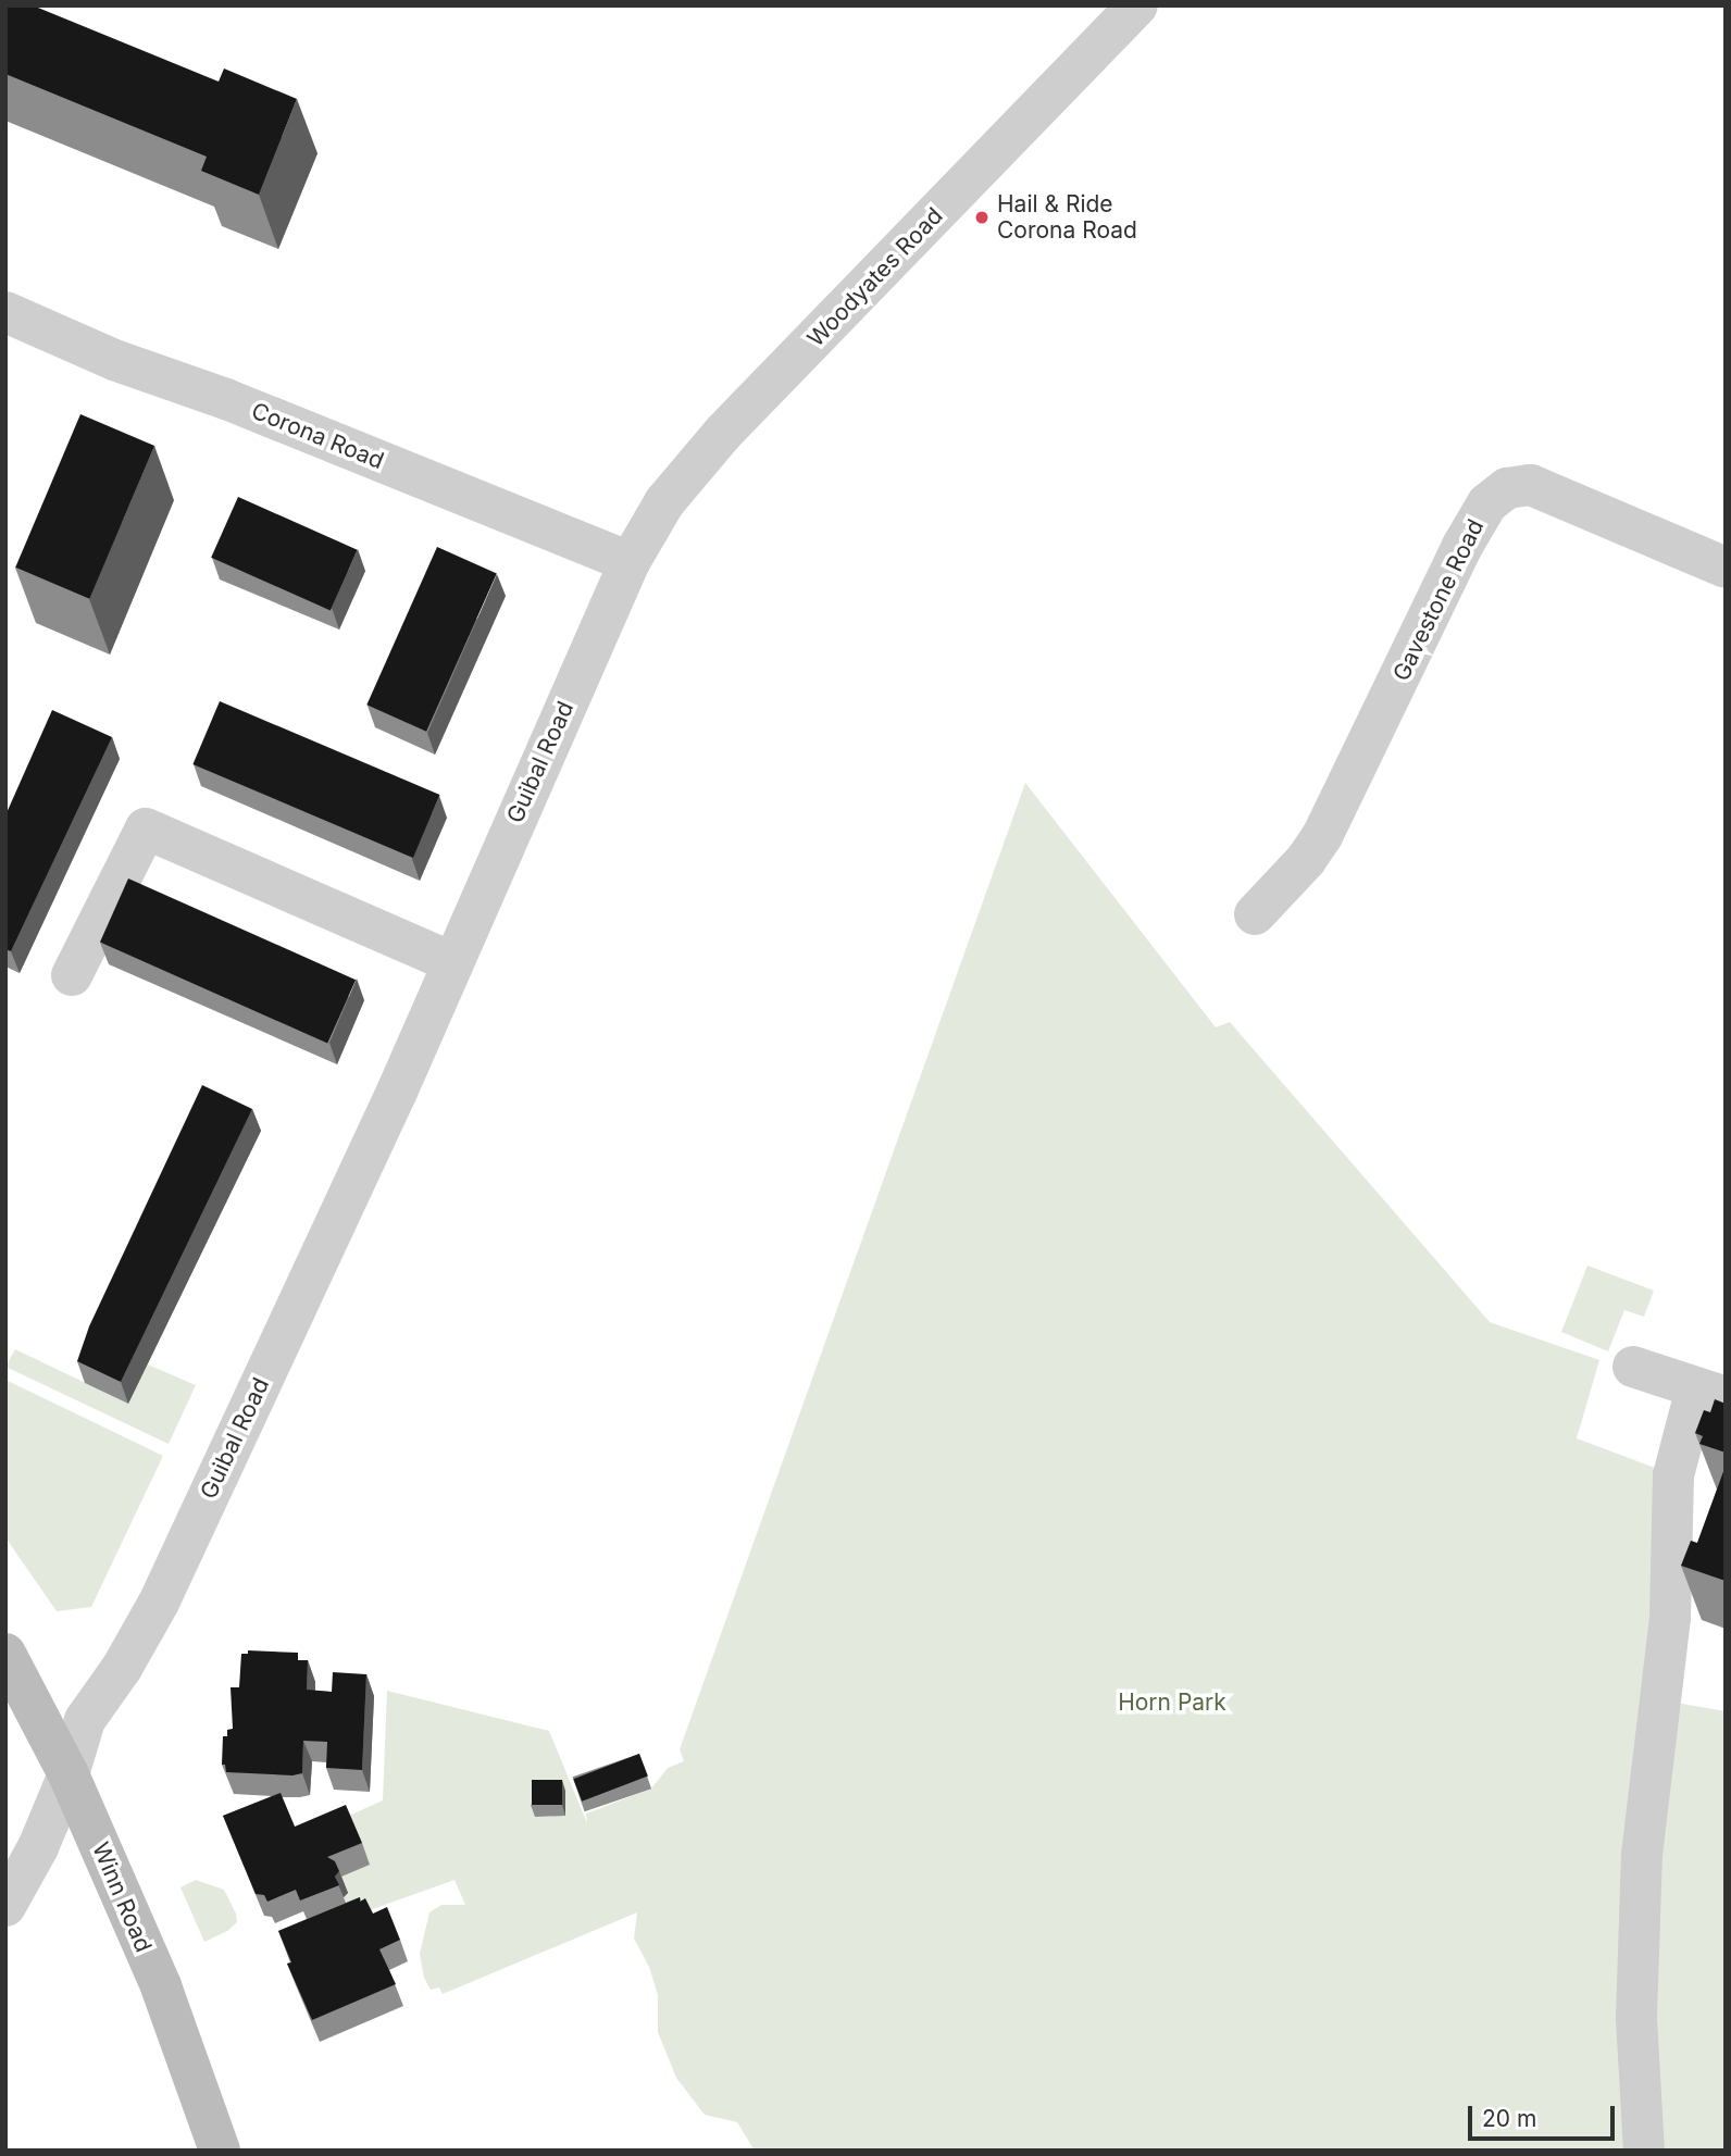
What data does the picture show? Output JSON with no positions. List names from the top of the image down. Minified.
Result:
{"streets":{"street":["Woodyates Road","Corona Road","Gavestone Road","Guibal Road","Winn Road"]},"crossings":[["Woodyates Road","Corona Road"],["Woodyates Road","Guibal Road"],["Corona Road","Guibal Road"],["Guibal Road","Winn Road"]],"parks":["Horn Park"],"places":["Hail & Ride Corona Road"],"scale_bar":"20 m"}
